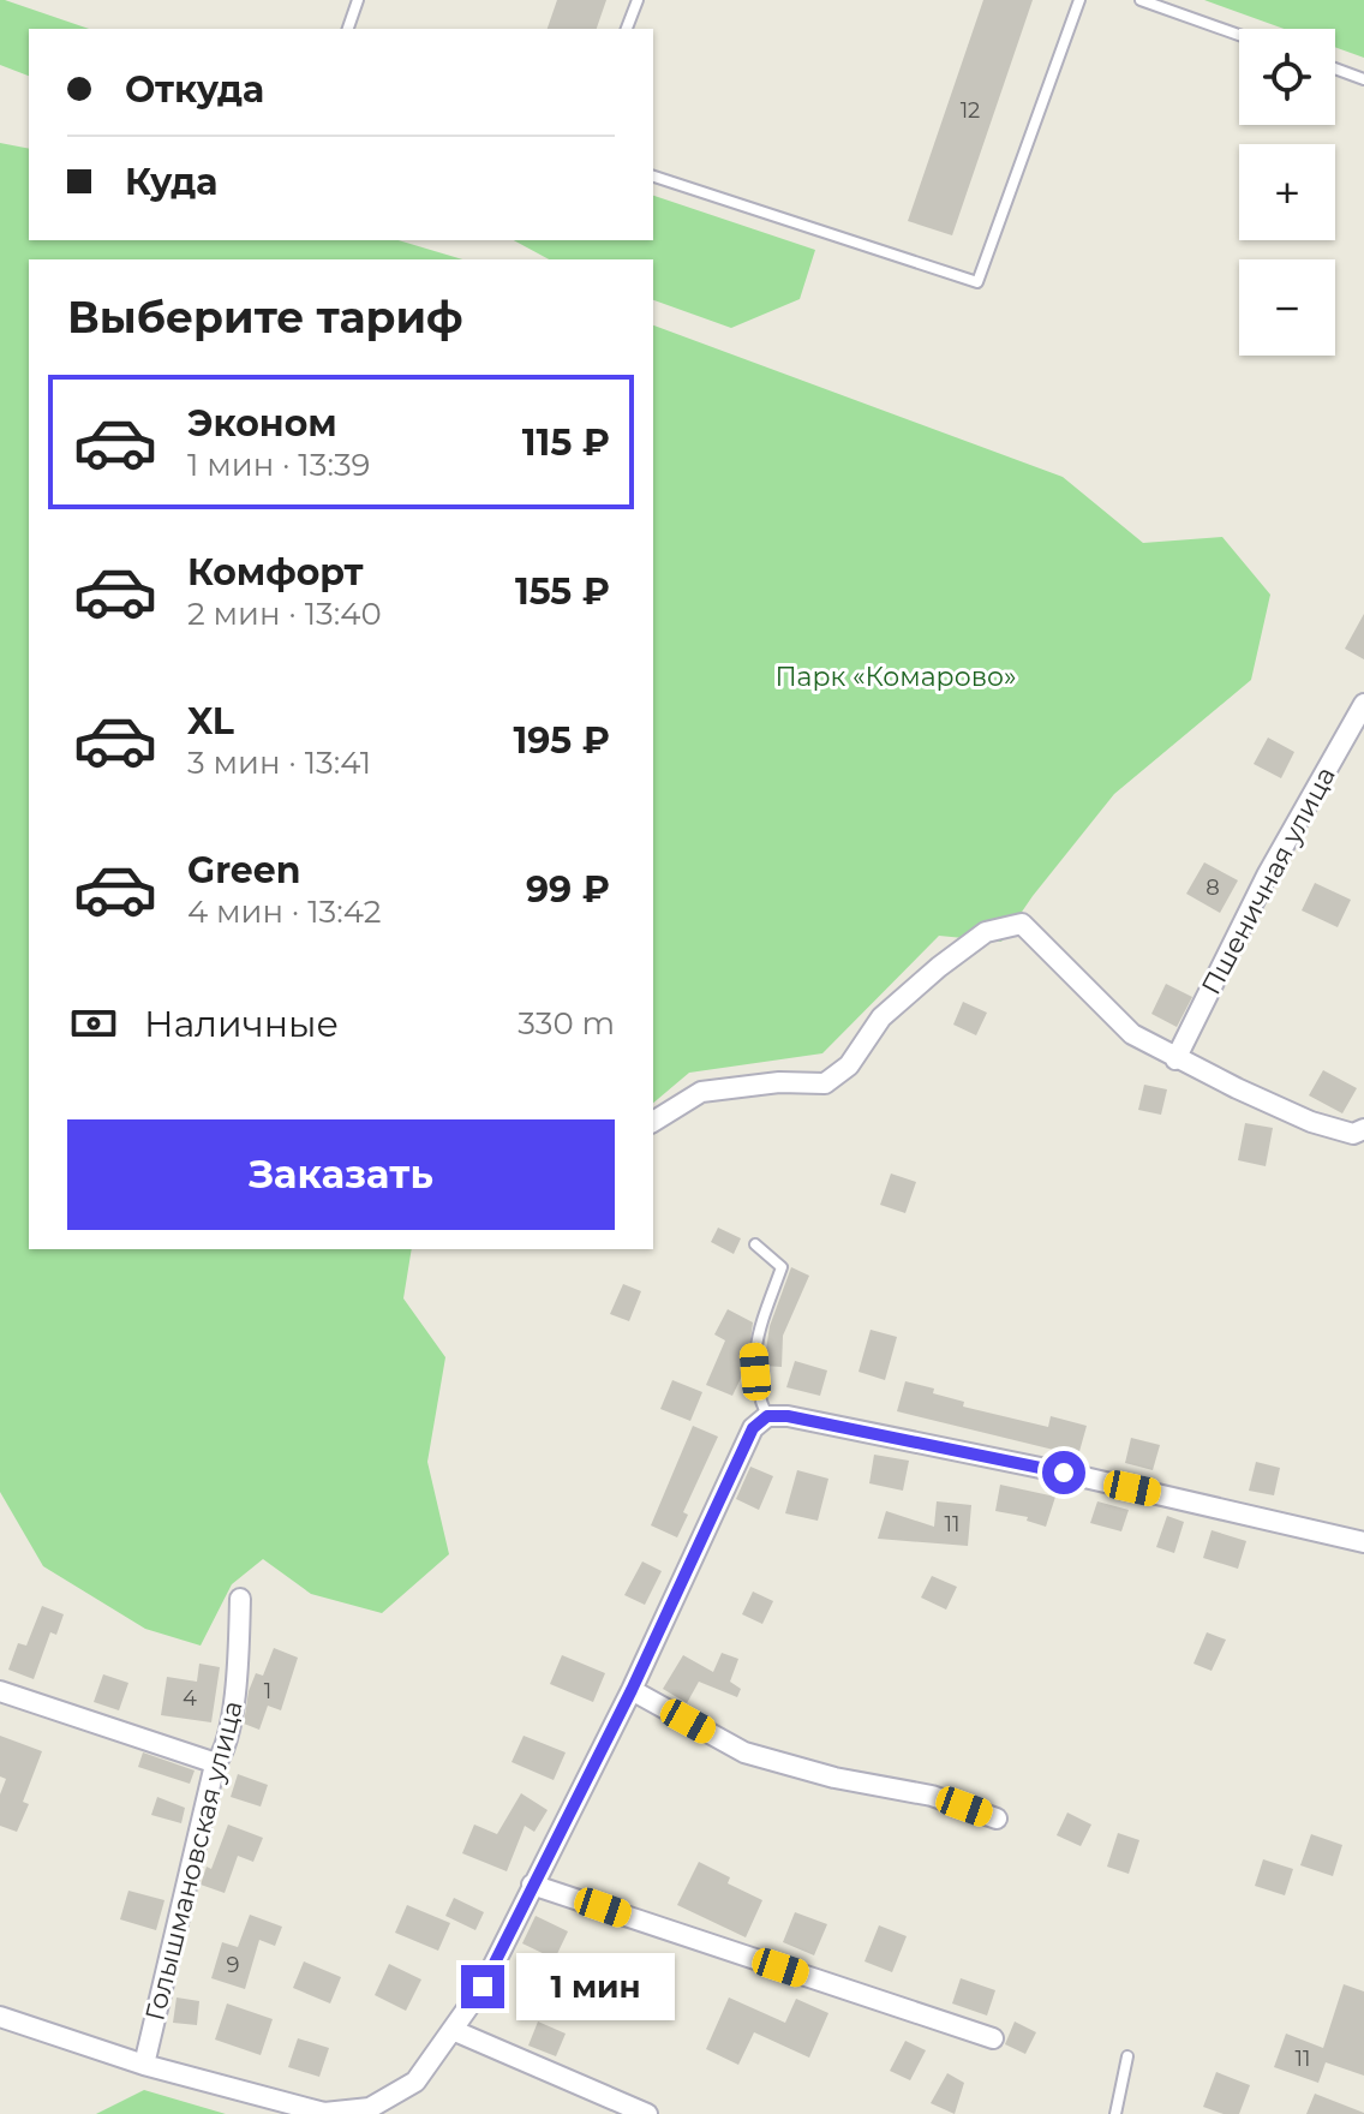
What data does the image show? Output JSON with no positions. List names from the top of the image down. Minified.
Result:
{"streets":{"street":["Пшеничная улица","Голышмановская улица"]},"parks":["Парк «Комарово»"],"house_numbers":["12","8","11","1","4","9","11"],"page":{"map_buttons":["+","−"],"banner":["Откуда","Куда"],"heading":"Выберите тариф","list":[{"name":"Эконом","note":"1 мин · 13:39","value":"115 ₽"},{"name":"Комфорт","note":"2 мин · 13:40","value":"155 ₽"},{"name":"XL","note":"3 мин · 13:41","value":"195 ₽"},{"name":"Green","note":"4 мин · 13:42","value":"99 ₽"}],"pay":["Наличные","330 m"],"buttons":"Заказать","bubble":"1 мин"}}
